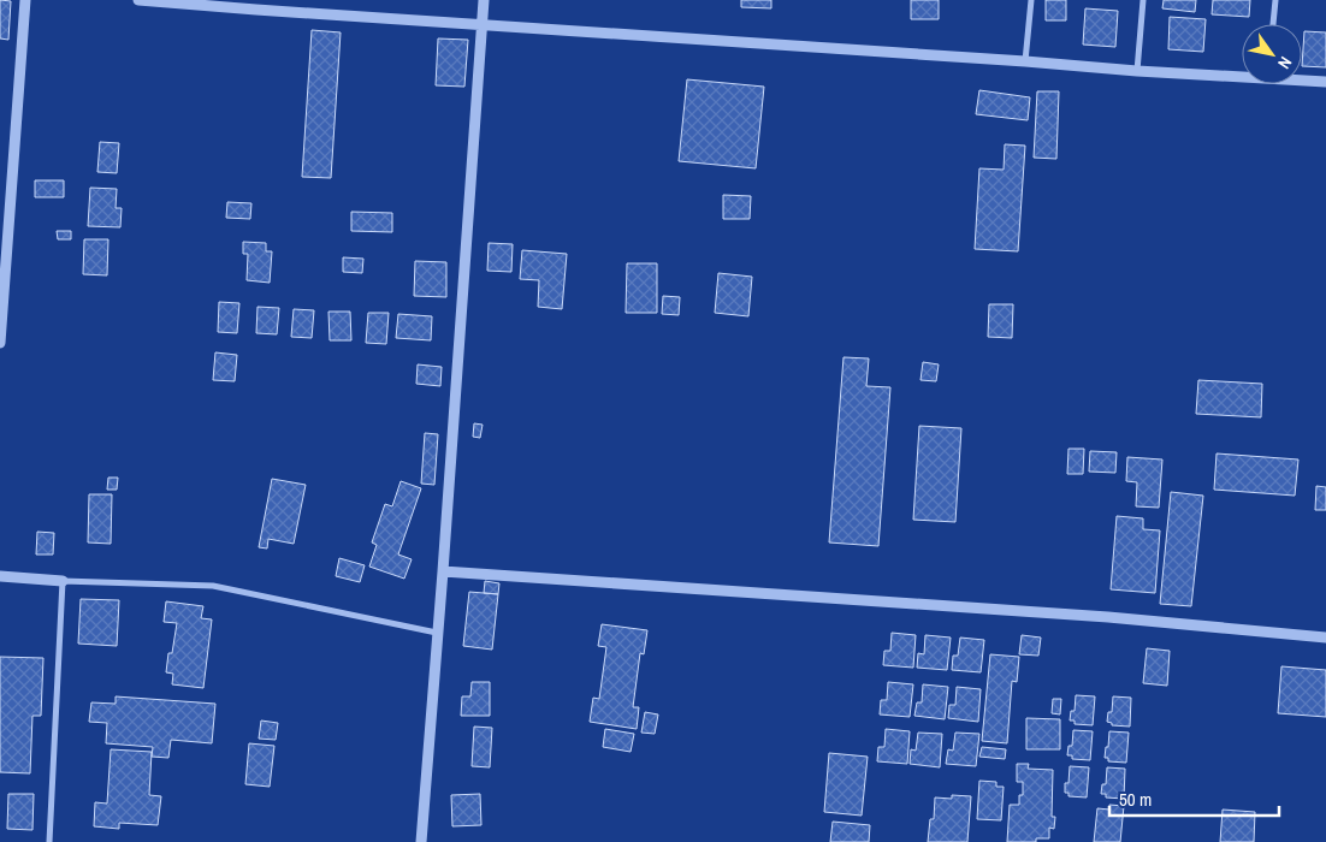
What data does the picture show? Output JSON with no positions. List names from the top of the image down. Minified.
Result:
{"scale_bar":"50 m","north":"bottom right"}
